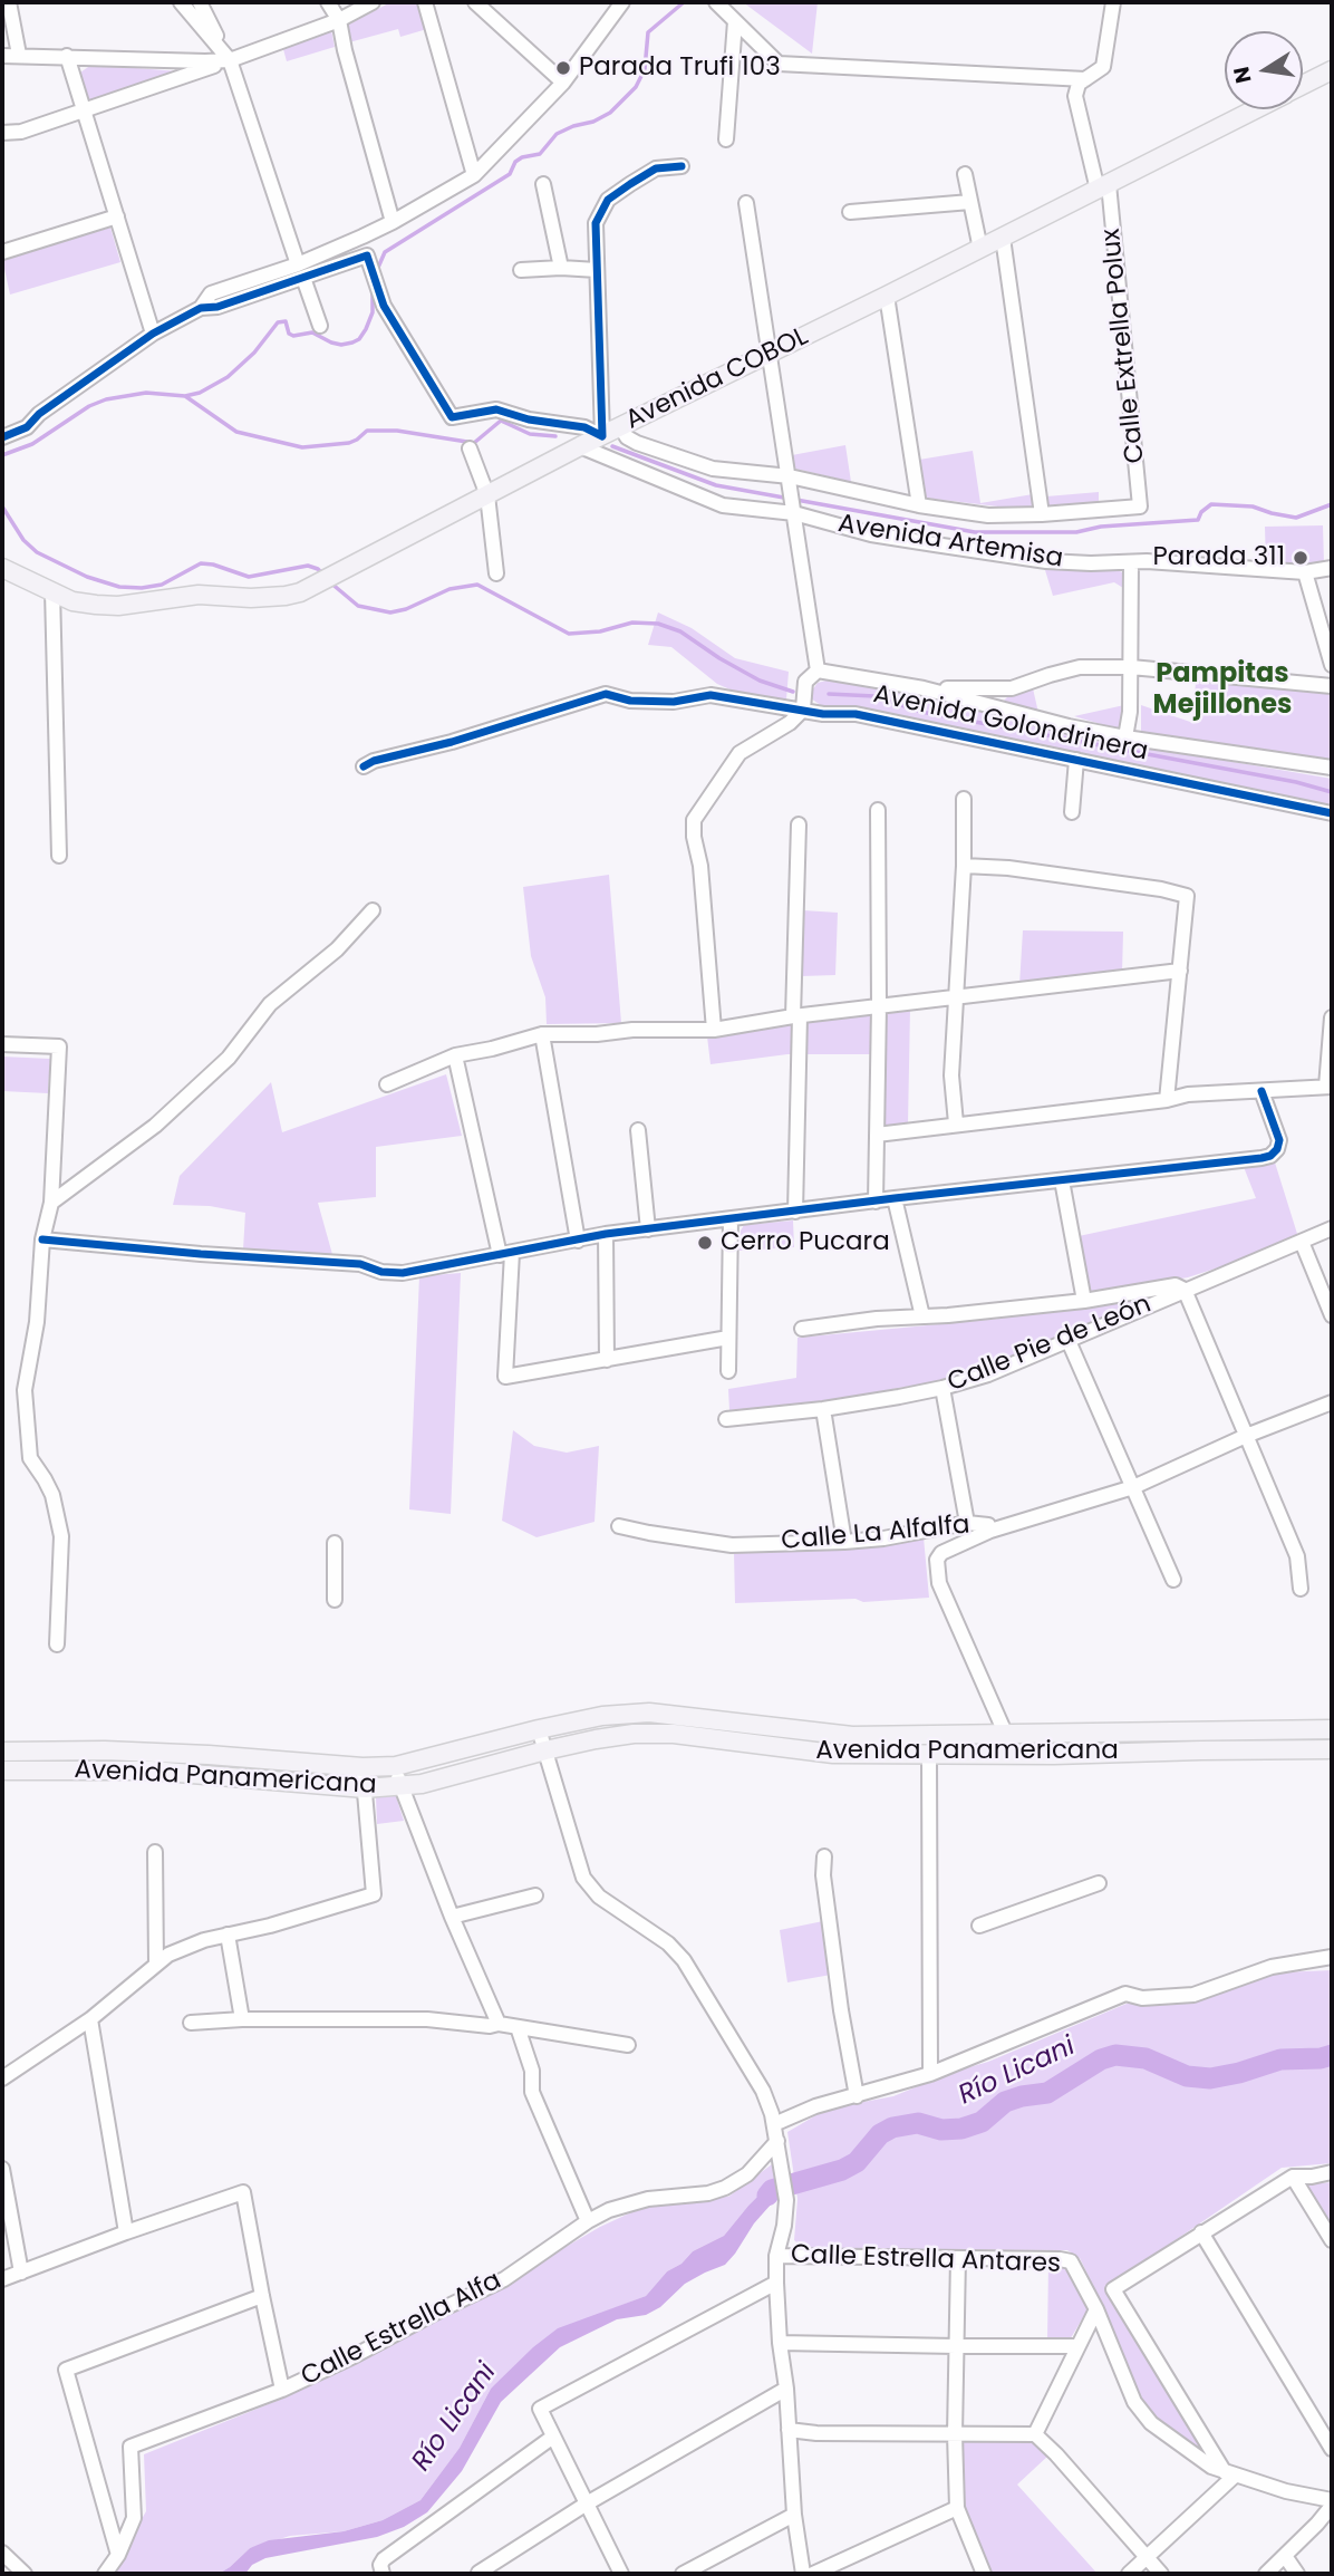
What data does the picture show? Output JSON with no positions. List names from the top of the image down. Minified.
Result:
{"streets":{"main road":["Avenida COBOL","Avenida Panamericana"],"street":["Calle Extrella Polux","Avenida Artemisa","Avenida Golondrinera","Calle Pie de León","Calle La Alfalfa","Calle Estrella Antares","Calle Estrella Alfa"]},"crossings":[["Calle Extrella Polux","Avenida COBOL"],["Calle Extrella Polux","Avenida Artemisa"],["Avenida COBOL","Avenida Artemisa"],["Calle La Alfalfa","Avenida Panamericana"]],"districts":["Pampitas Mejillones"],"water":["Río Licani"],"places":["Parada Trufi 103","Parada 311","Cerro Pucara"],"north":"left"}
